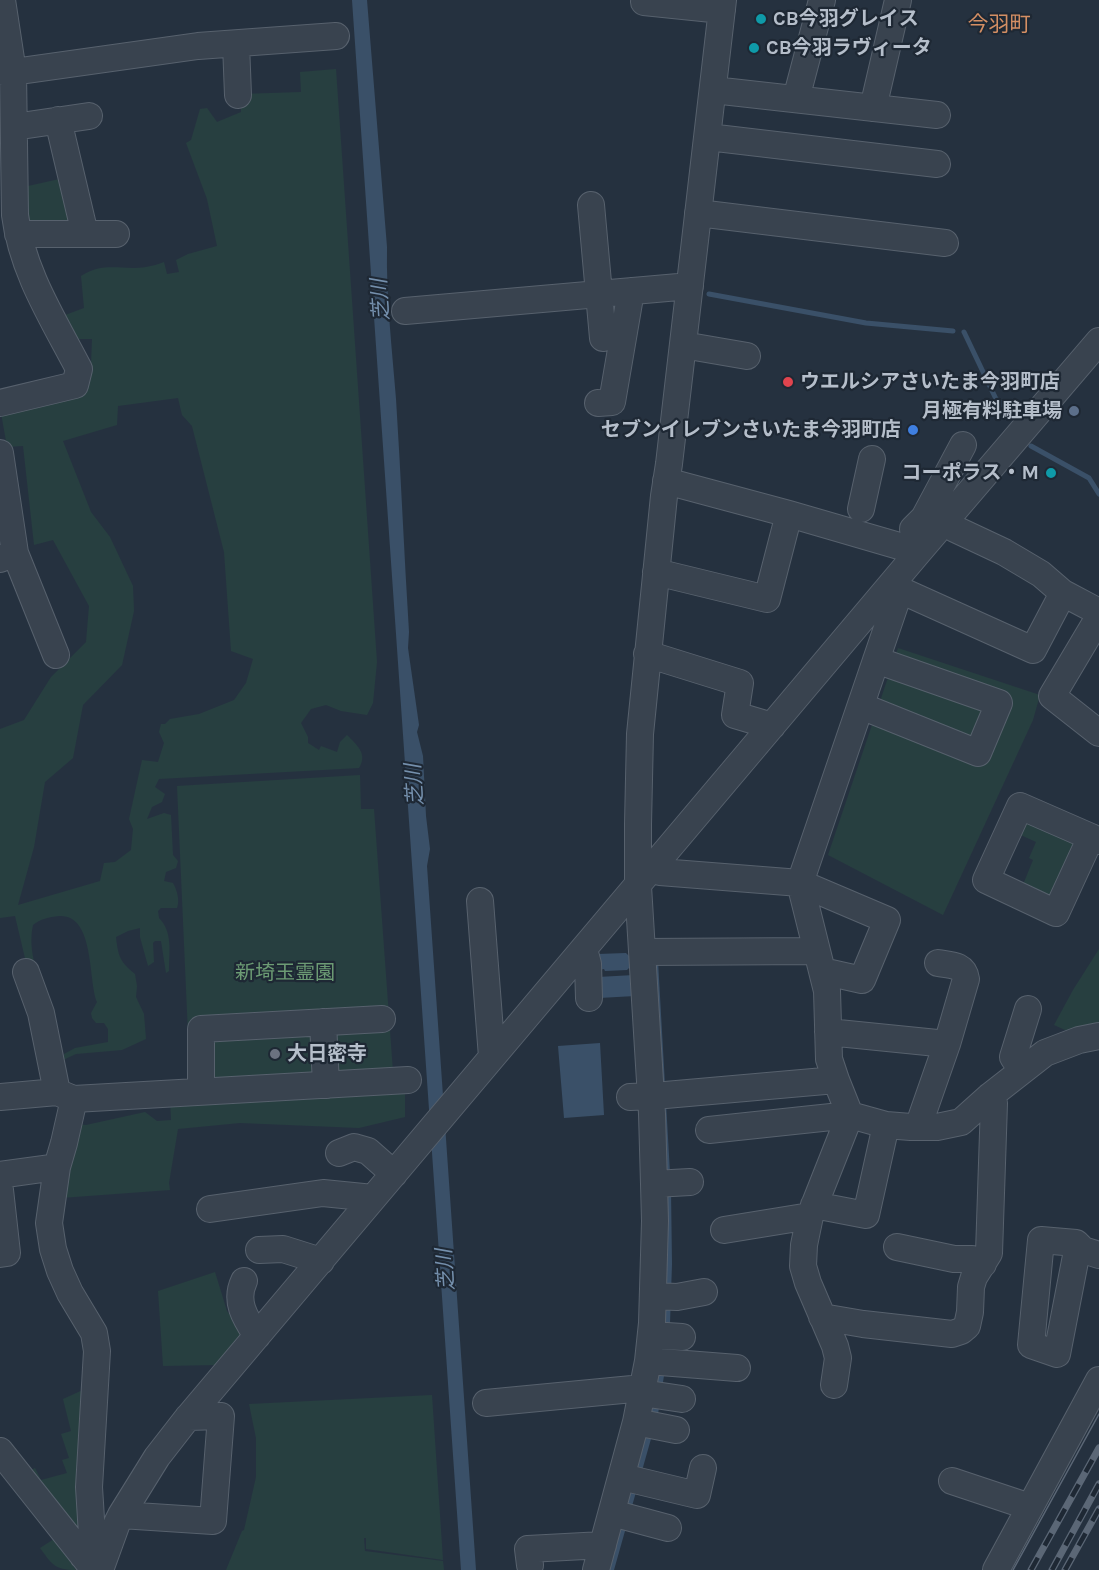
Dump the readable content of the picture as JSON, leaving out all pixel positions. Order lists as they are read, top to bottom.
{
  "districts": ["今羽町"],
  "water": ["芝川"],
  "parks": ["新埼玉霊園"],
  "places": [
    "CB今羽グレイス",
    "CB今羽ラヴィータ",
    "ウエルシアさいたま今羽町店",
    "月極有料駐車場",
    "セブンイレブンさいたま今羽町店",
    "コーポラス・M",
    "大日密寺"
  ]
}
